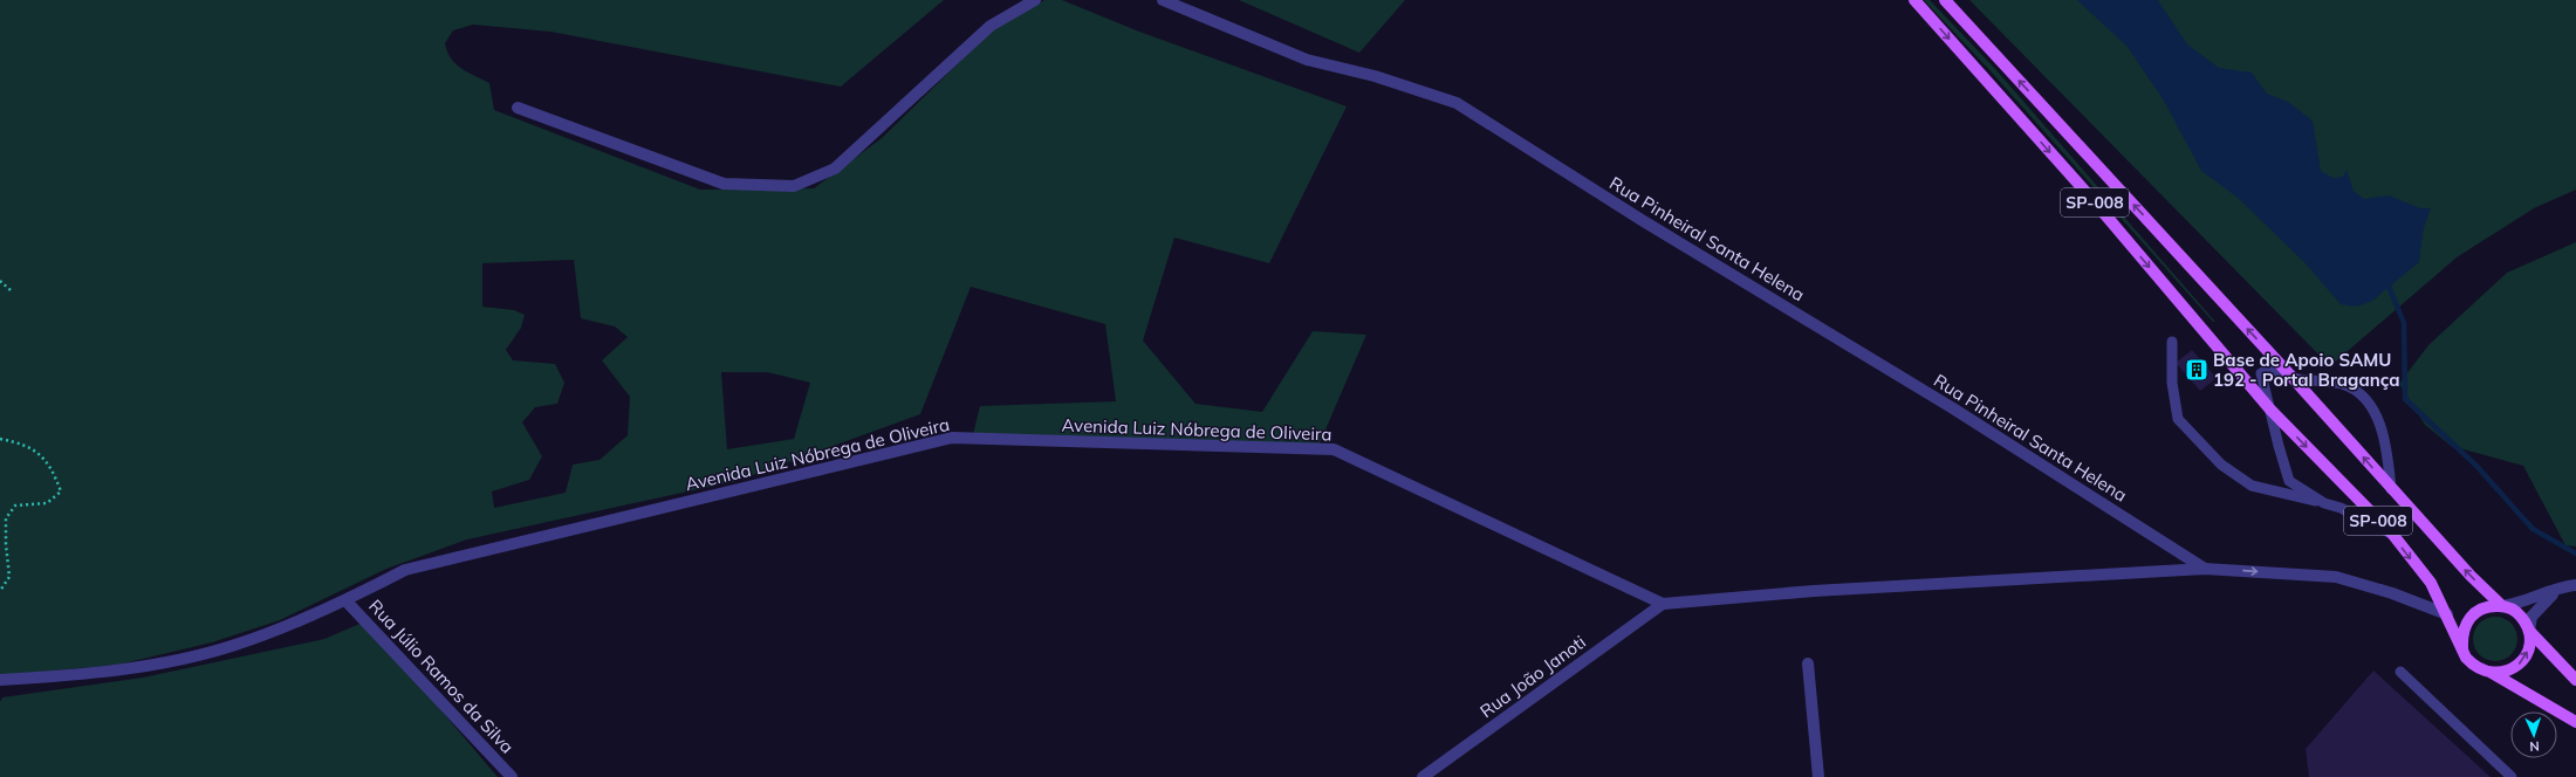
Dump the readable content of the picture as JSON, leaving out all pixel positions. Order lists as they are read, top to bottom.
{
  "streets": {
    "main road": ["SP-008"],
    "street": [
      "Rua Pinheiral Santa Helena",
      "Avenida Luiz Nóbrega de Oliveira",
      "Rua Júlio Ramos da Silva",
      "Rua João Janoti"
    ]
  },
  "crossings": [
    ["Avenida Luiz Nóbrega de Oliveira", "Rua Júlio Ramos da Silva"],
    ["Avenida Luiz Nóbrega de Oliveira", "Rua João Janoti"]
  ],
  "places": {
    "building": ["Base de Apoio SAMU 192 - Portal Bragança"]
  },
  "north": "bottom"
}
